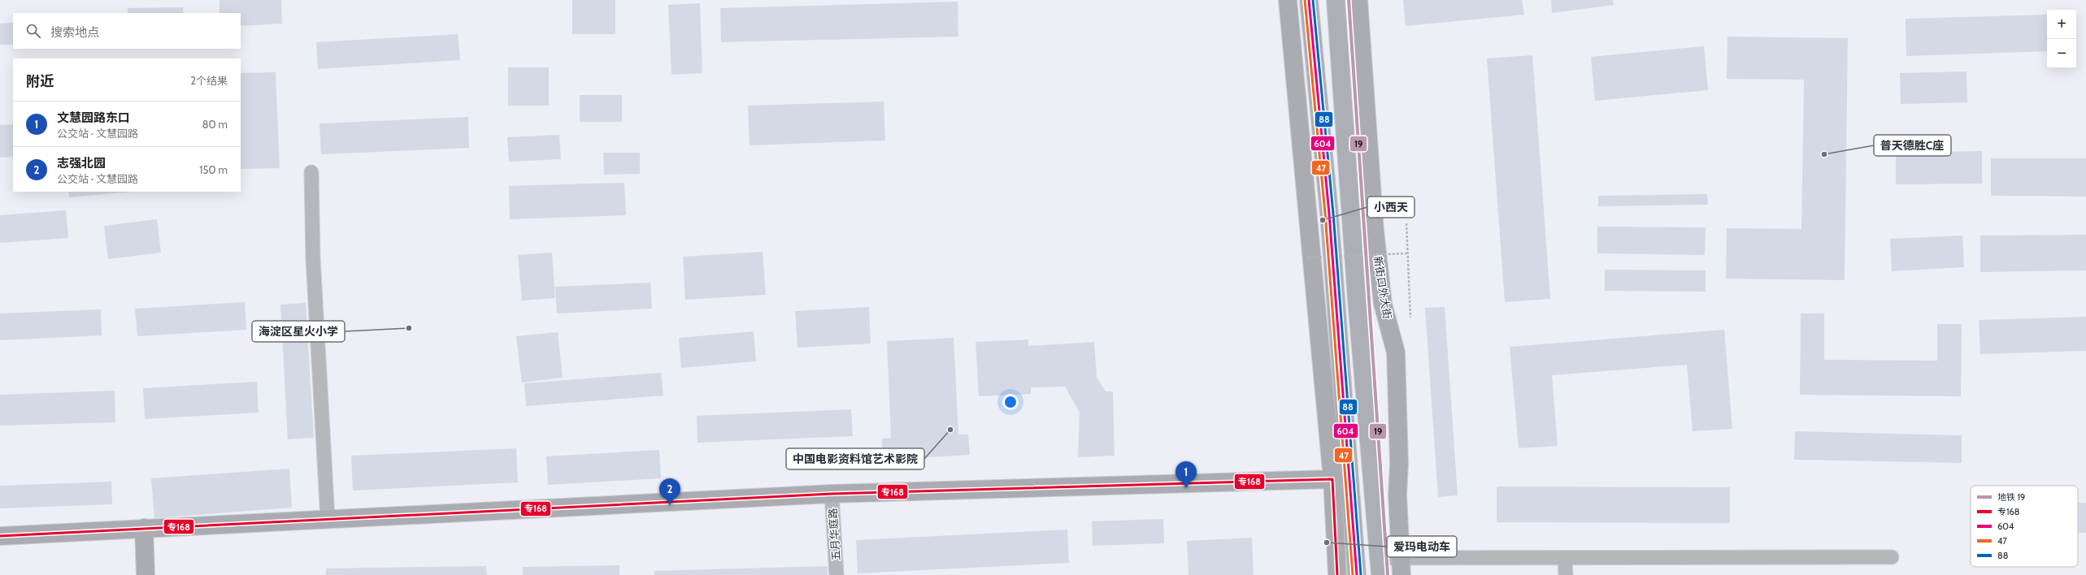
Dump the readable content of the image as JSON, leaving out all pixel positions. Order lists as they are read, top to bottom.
{
  "streets": {
    "street": ["新街口外大街", "五月华庭路"]
  },
  "places": [
    "普天德胜C座",
    "小西天",
    "海淀区星火小学",
    "中国电影资料馆艺术影院",
    "爱玛电动车"
  ],
  "lines": [
    "metro line 19",
    "transit line 604",
    "transit line 47",
    "transit line 88",
    "transit line 专168"
  ],
  "legend": [
    "地铁 19",
    "专168",
    "604",
    "47",
    "88"
  ],
  "page": {
    "map_buttons": ["+", "−"],
    "search": "搜索地点",
    "heading": ["附近", "2个结果"],
    "list": [
      {
        "mark": "1",
        "name": "文慧园路东口",
        "note": "公交站 · 文慧园路",
        "value": "80 m"
      },
      {
        "mark": "2",
        "name": "志强北园",
        "note": "公交站 · 文慧园路",
        "value": "150 m"
      }
    ],
    "pins": ["1", "2"]
  }
}
